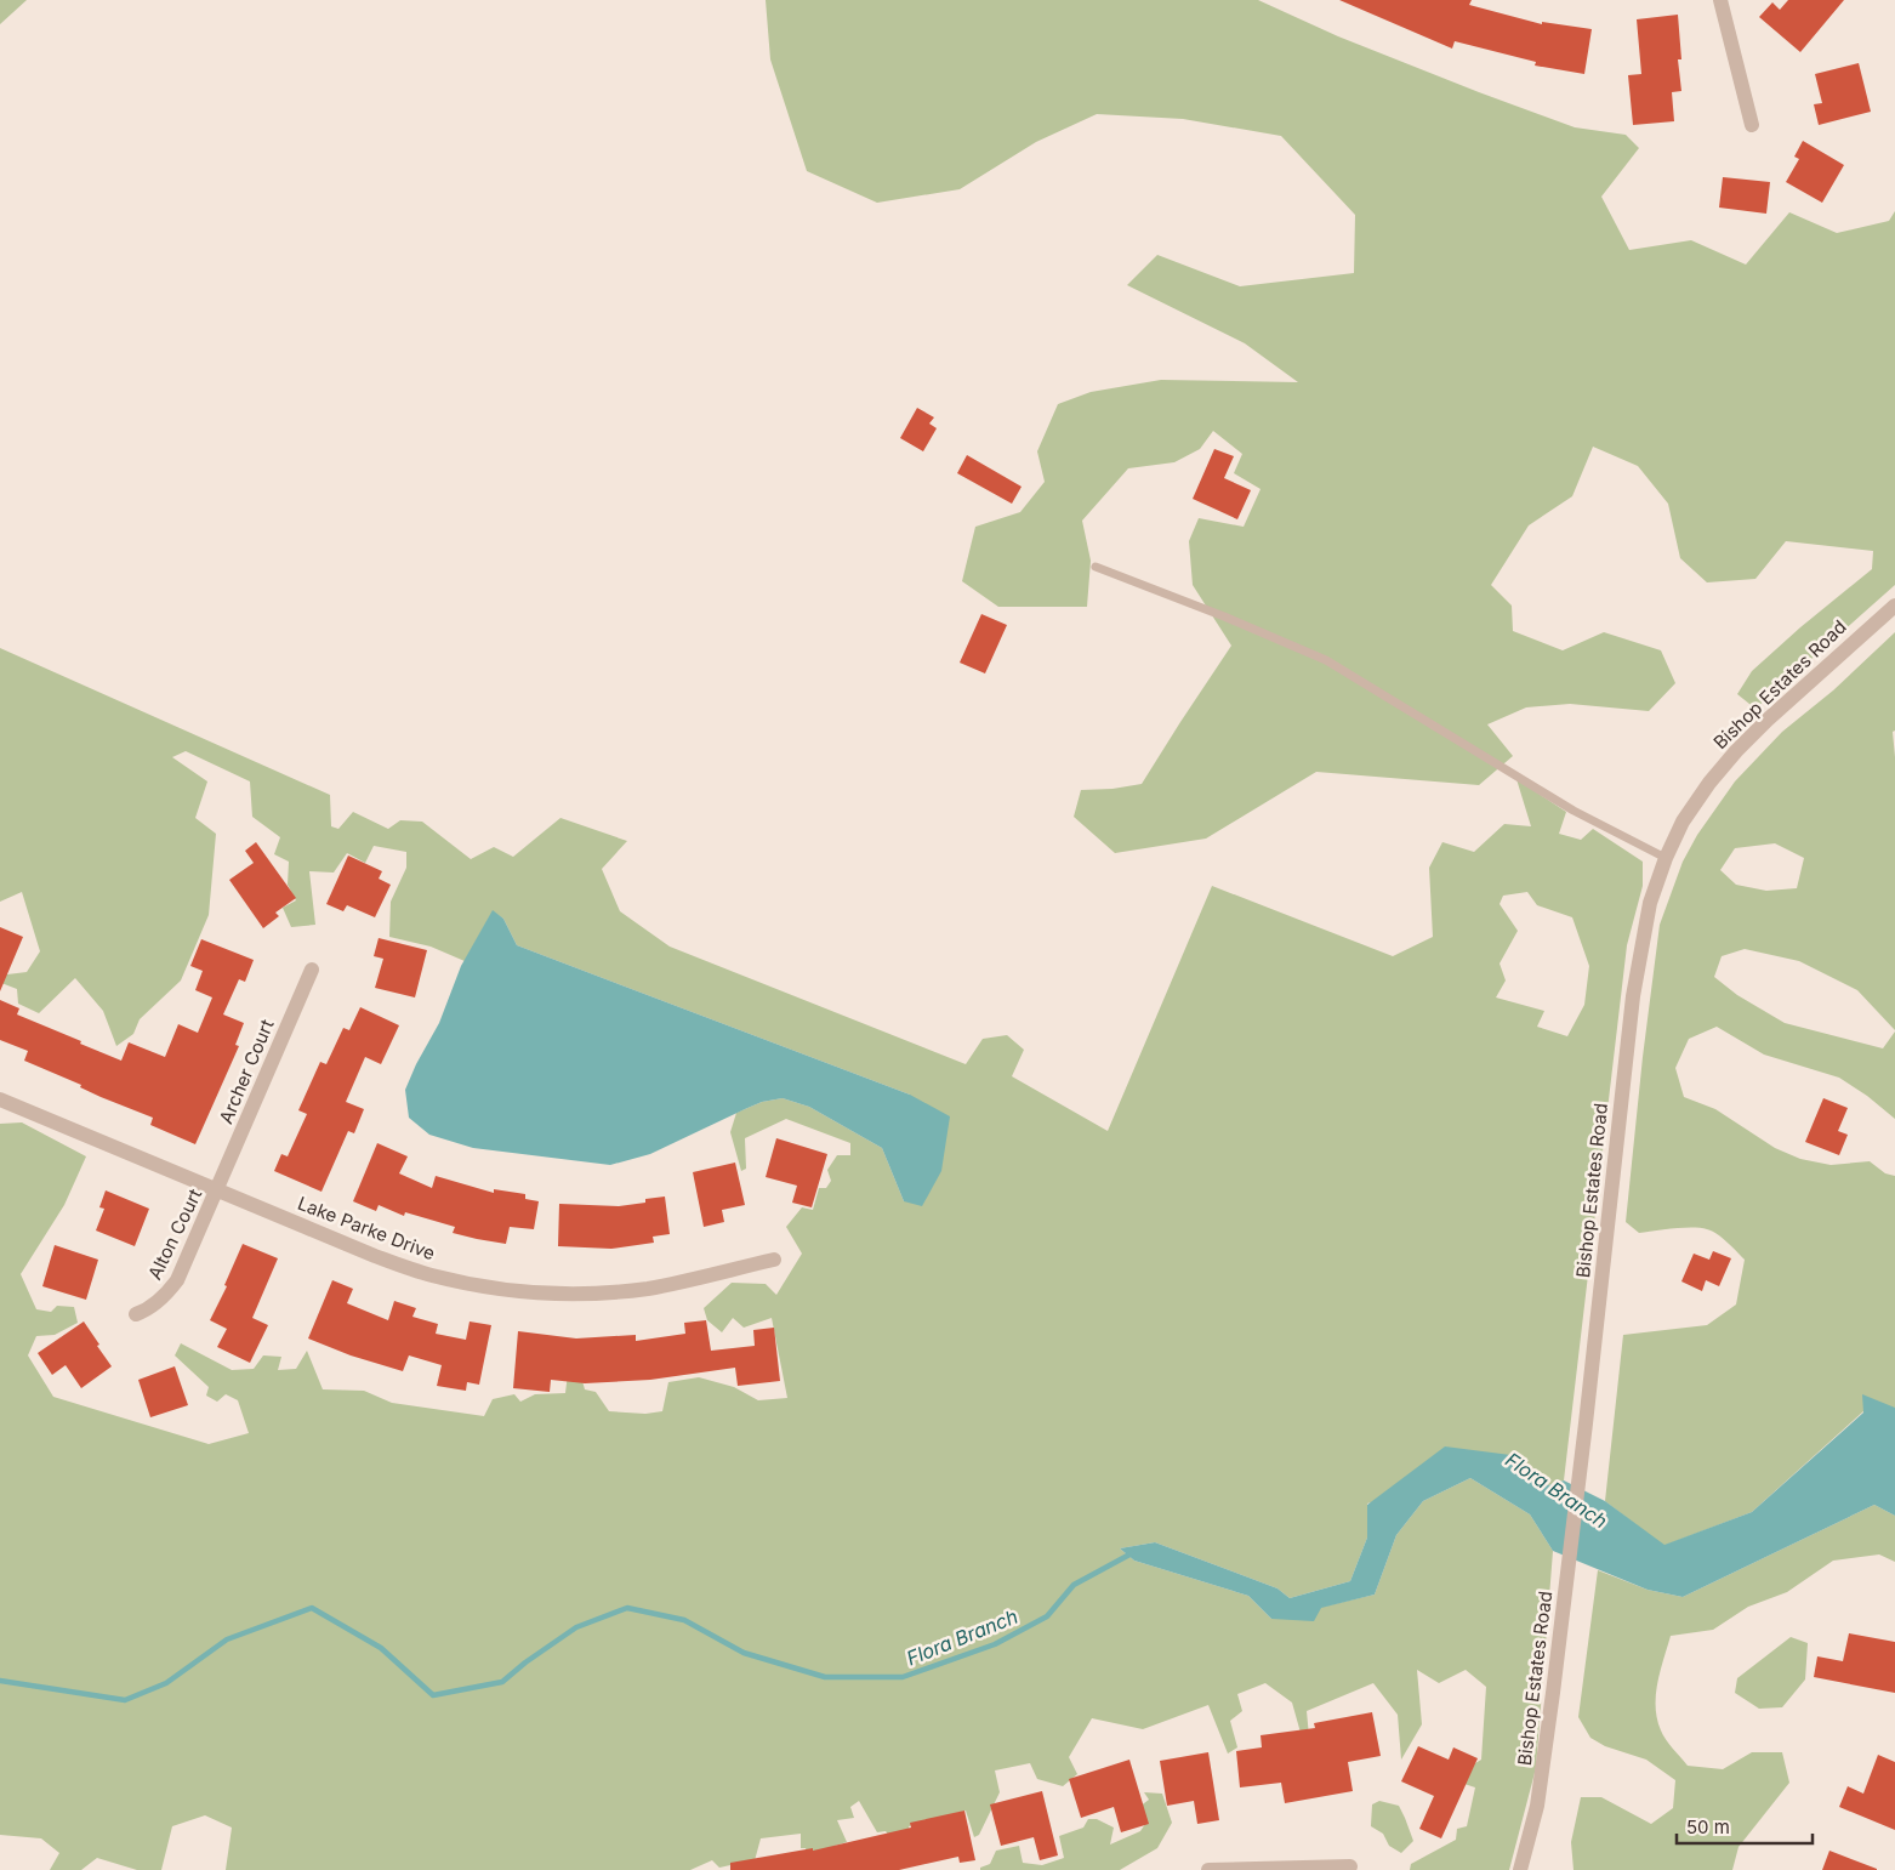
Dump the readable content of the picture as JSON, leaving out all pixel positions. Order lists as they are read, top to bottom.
{
  "streets": {
    "street": [
      "Bishop Estates Road",
      "Archer Court",
      "Lake Parke Drive",
      "Alton Court"
    ]
  },
  "crossings": [
    ["Archer Court", "Lake Parke Drive"],
    ["Archer Court", "Alton Court"],
    ["Lake Parke Drive", "Alton Court"]
  ],
  "water": ["Flora Branch"],
  "scale_bar": "50 m"
}
